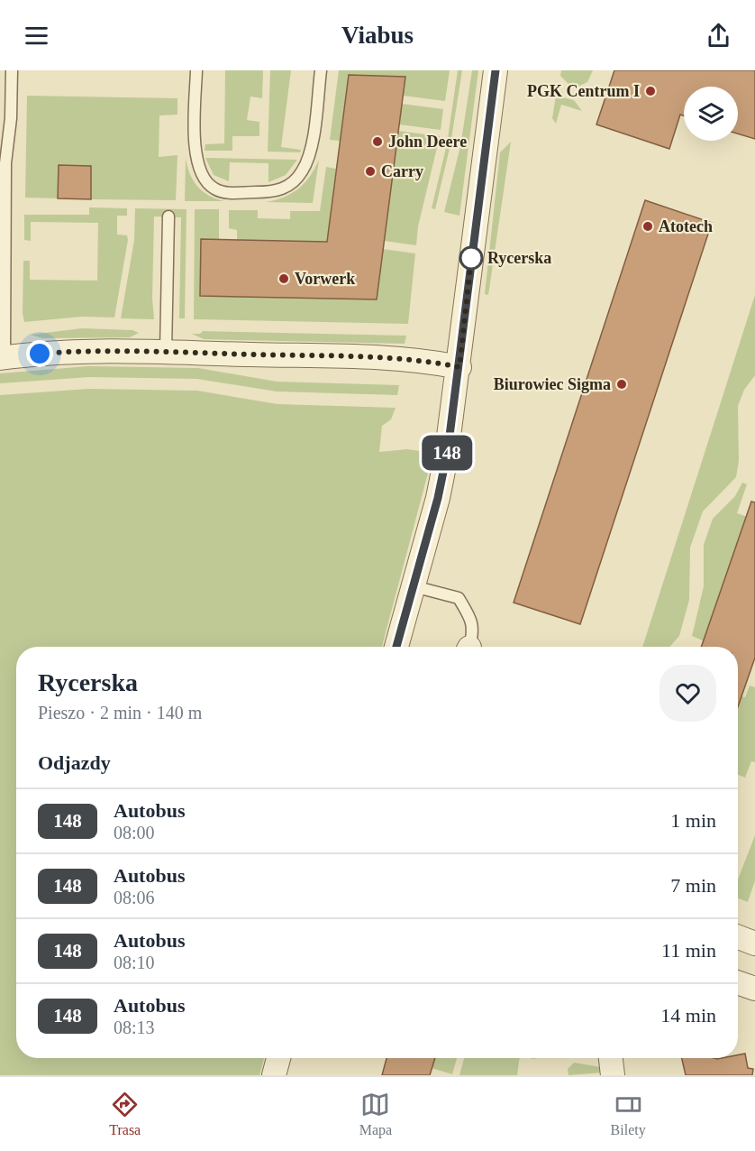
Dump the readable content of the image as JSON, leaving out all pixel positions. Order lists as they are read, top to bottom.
{
  "places": [
    "PGK Centrum I",
    "John Deere",
    "Carry",
    "Atotech",
    "Rycerska",
    "Vorwerk",
    "Biurowiec Sigma"
  ],
  "lines": ["bus line 148"],
  "page": {
    "header": "Viabus",
    "on_map": "148",
    "heading": [
      ["Rycerska", "Pieszo · 2 min · 140 m"],
      "Odjazdy"
    ],
    "list": [
      {
        "mark": "148",
        "name": "Autobus",
        "note": "08:00",
        "value": "1 min"
      },
      {
        "mark": "148",
        "name": "Autobus",
        "note": "08:06",
        "value": "7 min"
      },
      {
        "mark": "148",
        "name": "Autobus",
        "note": "08:10",
        "value": "11 min"
      },
      {
        "mark": "148",
        "name": "Autobus",
        "note": "08:13",
        "value": "14 min"
      }
    ],
    "tabs": ["Trasa", "Mapa", "Bilety"]
  }
}
